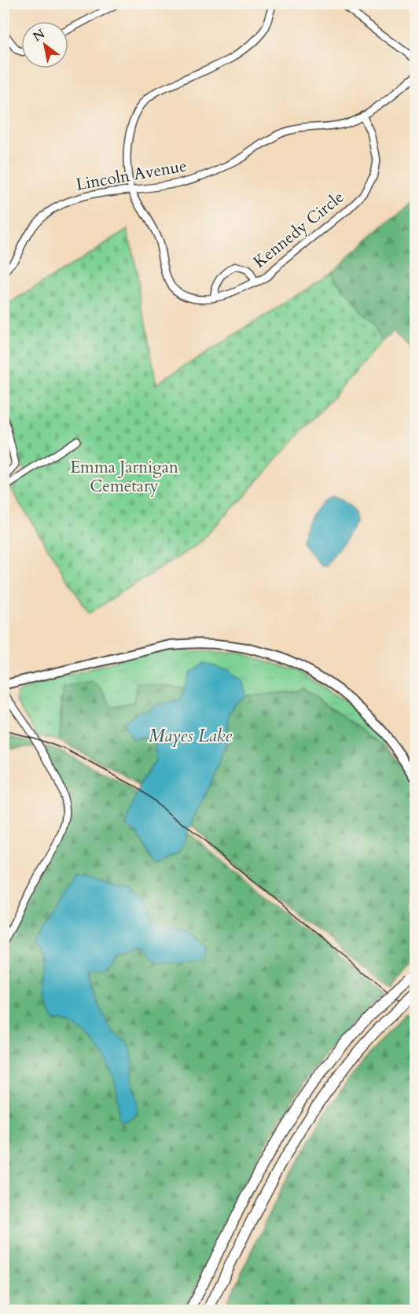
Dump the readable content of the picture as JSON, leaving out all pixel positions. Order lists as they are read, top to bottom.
{
  "streets": {
    "street": ["Lincoln Avenue", "Kennedy Circle"]
  },
  "crossings": [
    ["Lincoln Avenue", "Kennedy Circle"]
  ],
  "water": ["Mayes Lake"],
  "parks": ["Emma Jarnigan Cemetary"],
  "north": "top left"
}
